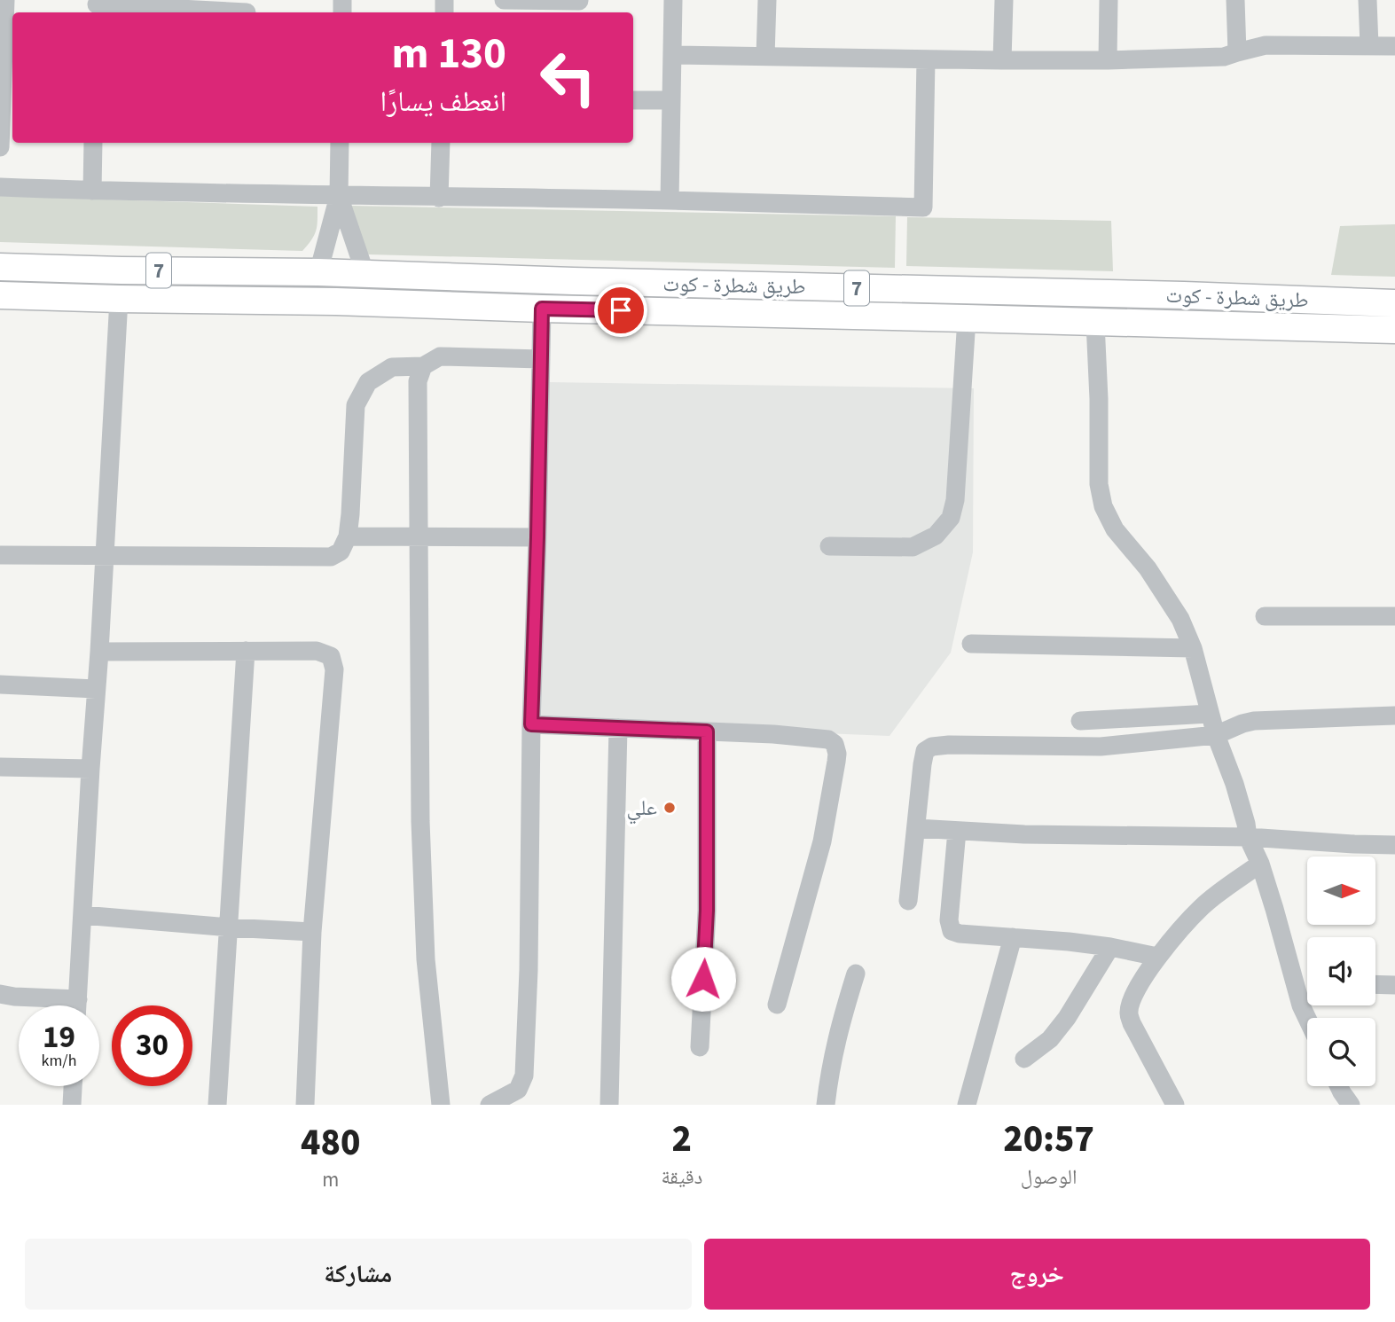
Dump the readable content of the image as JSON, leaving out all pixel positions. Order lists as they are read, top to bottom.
{
  "streets": {
    "highway": ["7", "طريق شطرة - كوت"]
  },
  "places": ["علي"],
  "north": "right",
  "page": {
    "turn": ["130 m", "انعطف يسارًا"],
    "speed": "19 km/h",
    "limit": "30",
    "eta": [
      "20:57",
      "الوصول",
      "2",
      "دقيقة",
      "480",
      "m"
    ],
    "buttons": ["خروج", "مشاركة"]
  }
}
